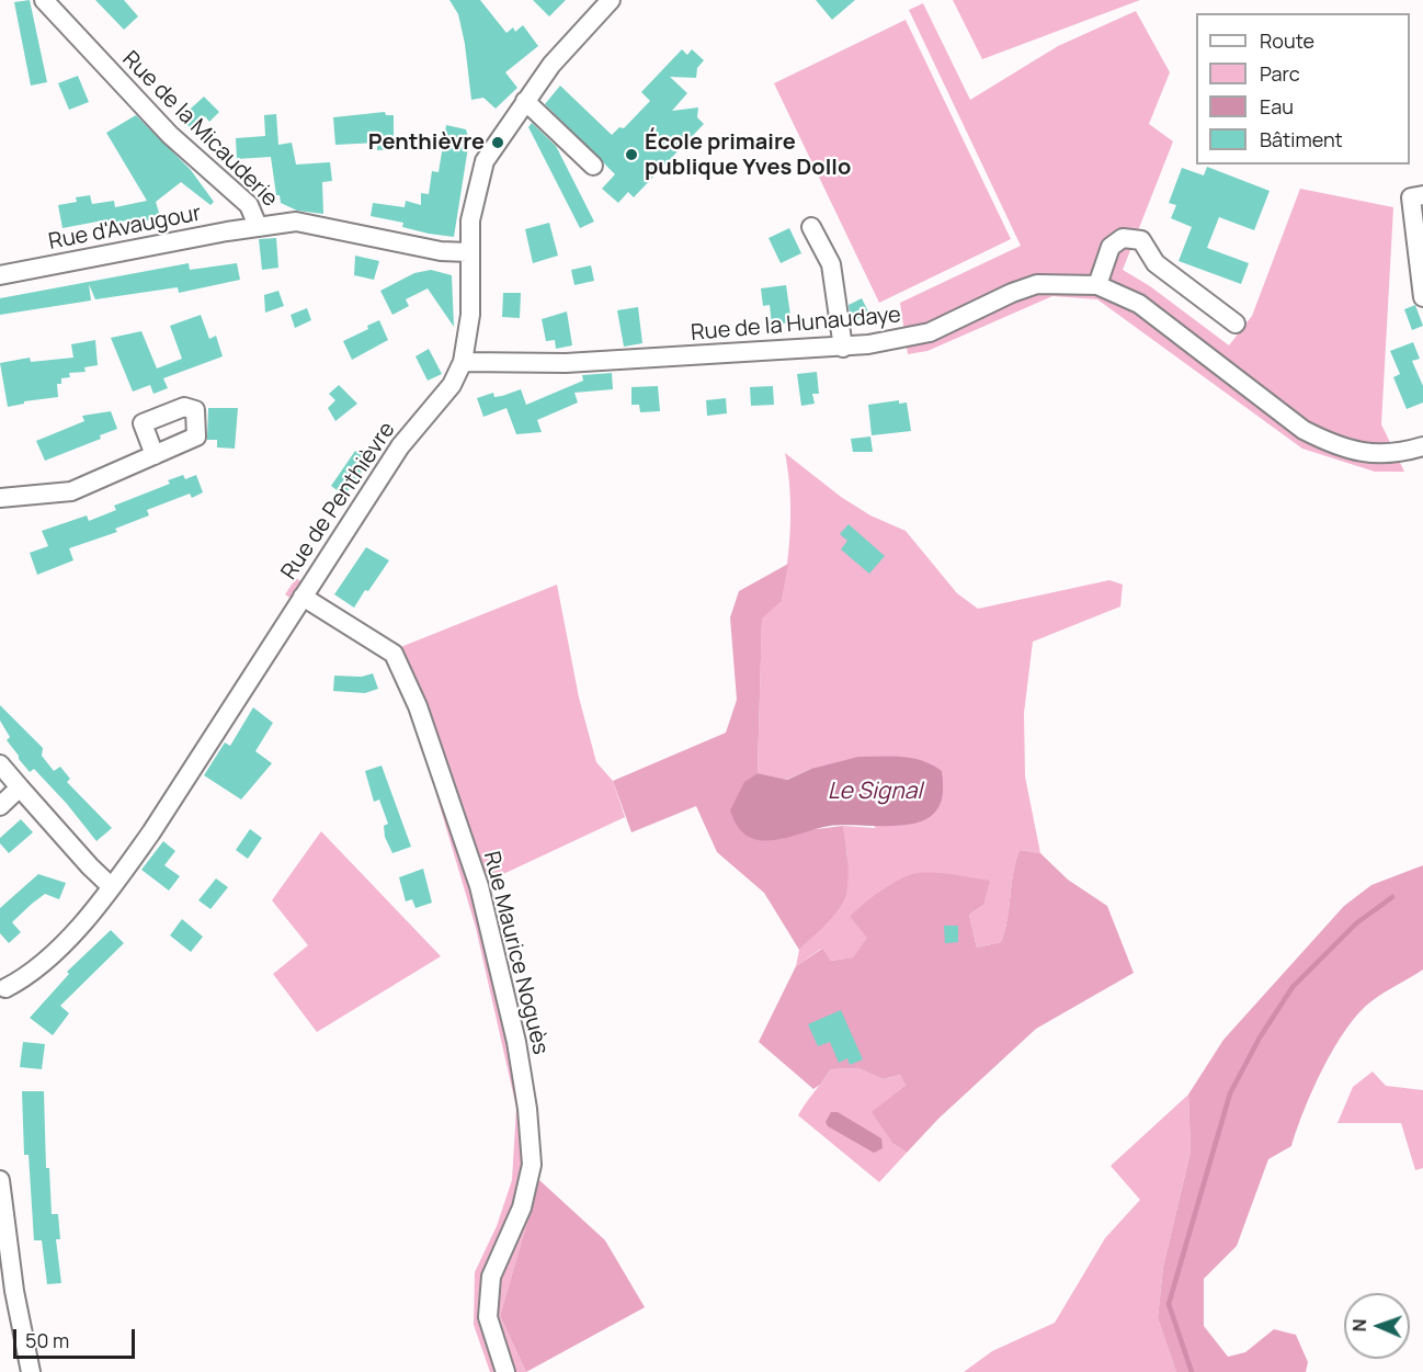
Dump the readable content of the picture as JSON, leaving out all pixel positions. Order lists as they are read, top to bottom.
{
  "streets": {
    "street": [
      "Rue de la Micauderie",
      "Rue d'Avaugour",
      "Rue de la Hunaudaye",
      "Rue de Penthièvre",
      "Rue Maurice Noguès"
    ]
  },
  "crossings": [
    ["Rue de la Micauderie", "Rue d'Avaugour"],
    ["Rue de la Micauderie", "Rue de Penthièvre"],
    ["Rue de la Hunaudaye", "Rue de Penthièvre"],
    ["Rue de Penthièvre", "Rue Maurice Noguès"]
  ],
  "water": ["Le Signal"],
  "places": ["Penthièvre", "École primaire publique Yves Dollo"],
  "legend": [
    "Route",
    "Parc",
    "Eau",
    "Bâtiment"
  ],
  "scale_bar": "50 m",
  "north": "left"
}
